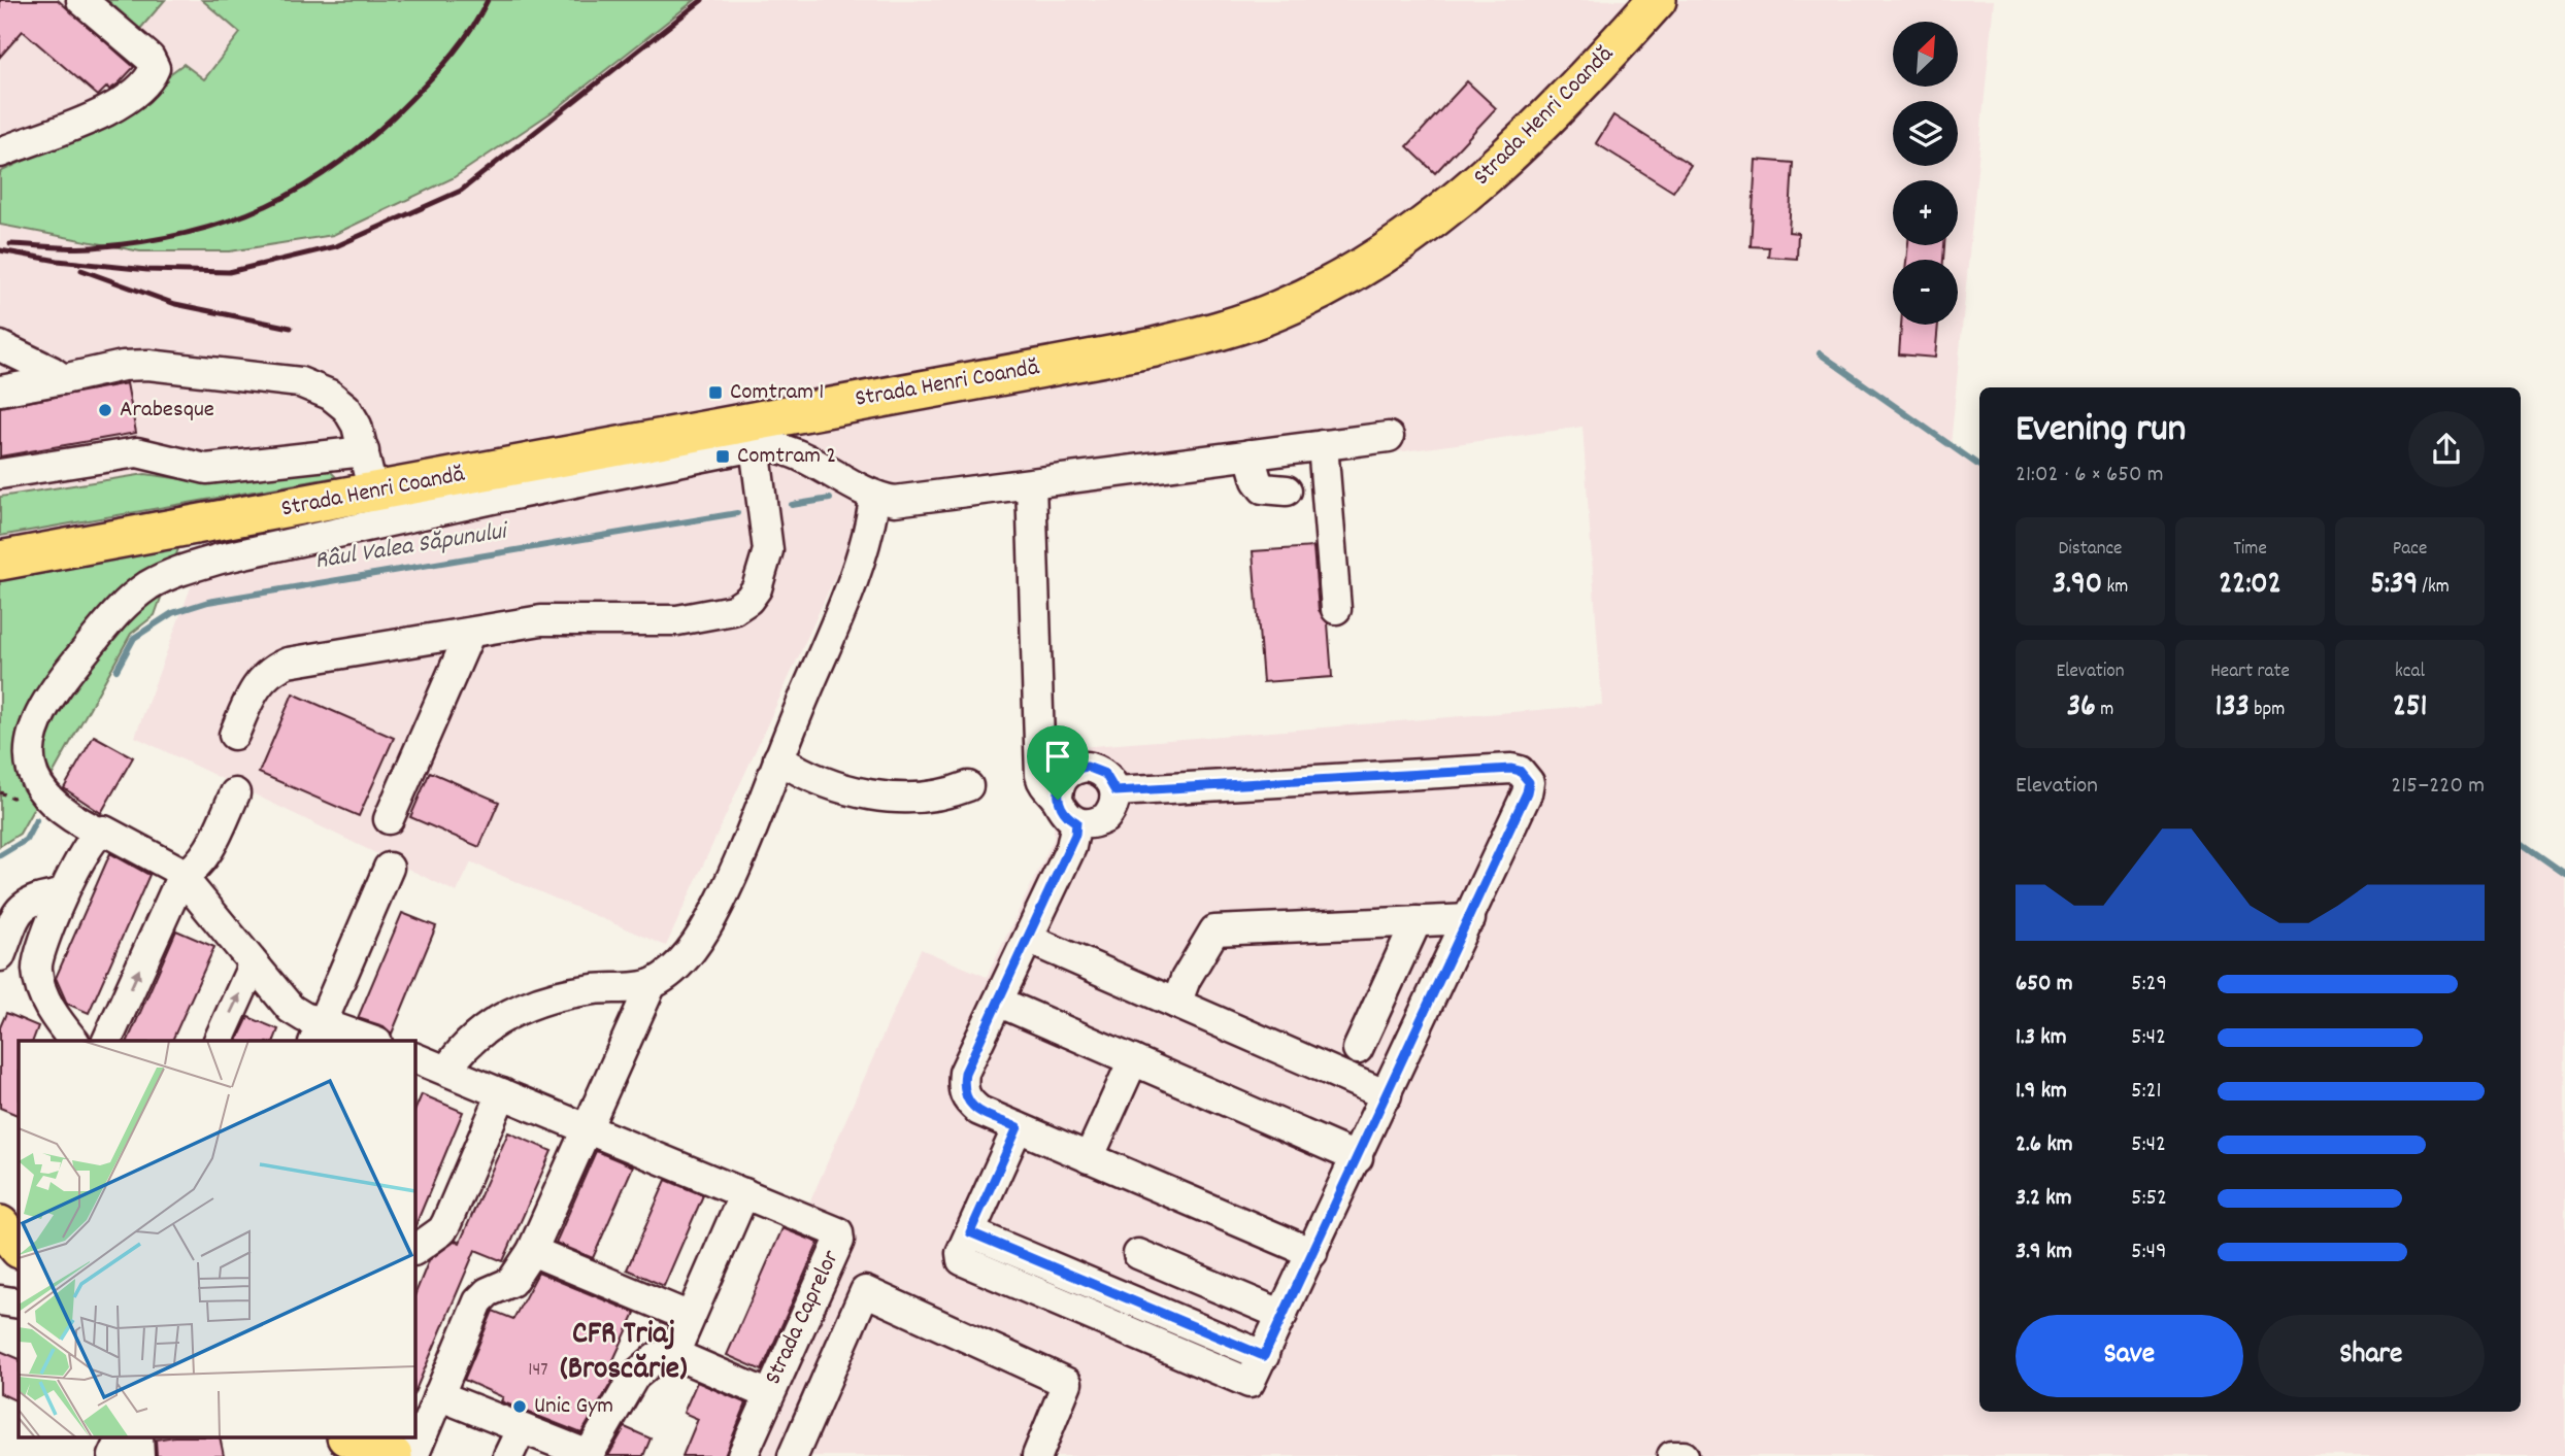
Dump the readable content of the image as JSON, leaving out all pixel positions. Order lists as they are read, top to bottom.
{
  "streets": {
    "main road": ["Strada Henri Coandă"],
    "street": ["Strada Caprelor"]
  },
  "districts": ["CFR Triaj (Broscărie)"],
  "water": ["Râul Valea Săpunului"],
  "places": {
    "transit": ["Comtram 1", "Comtram 2"],
    "other": ["Arabesque", "Unic Gym"]
  },
  "house_numbers": ["147"],
  "north": "top right",
  "page": {
    "map_buttons": ["+", "−"],
    "heading": ["Evening run", "21:02 · 6 × 650 m"],
    "stats": [
      ["Distance", "3.90 km"],
      ["Time", "22:02"],
      ["Pace", "5:39 /km"],
      ["Elevation", "36 m"],
      ["Heart rate", "133 bpm"],
      ["kcal", "251"]
    ],
    "chart": ["Elevation", "215–220 m"],
    "list": [
      {
        "name": "650 m",
        "note": "5:29"
      },
      {
        "name": "1.3 km",
        "note": "5:42"
      },
      {
        "name": "1.9 km",
        "note": "5:21"
      },
      {
        "name": "2.6 km",
        "note": "5:42"
      },
      {
        "name": "3.2 km",
        "note": "5:52"
      },
      {
        "name": "3.9 km",
        "note": "5:49"
      }
    ],
    "buttons": ["Save", "Share"]
  }
}
